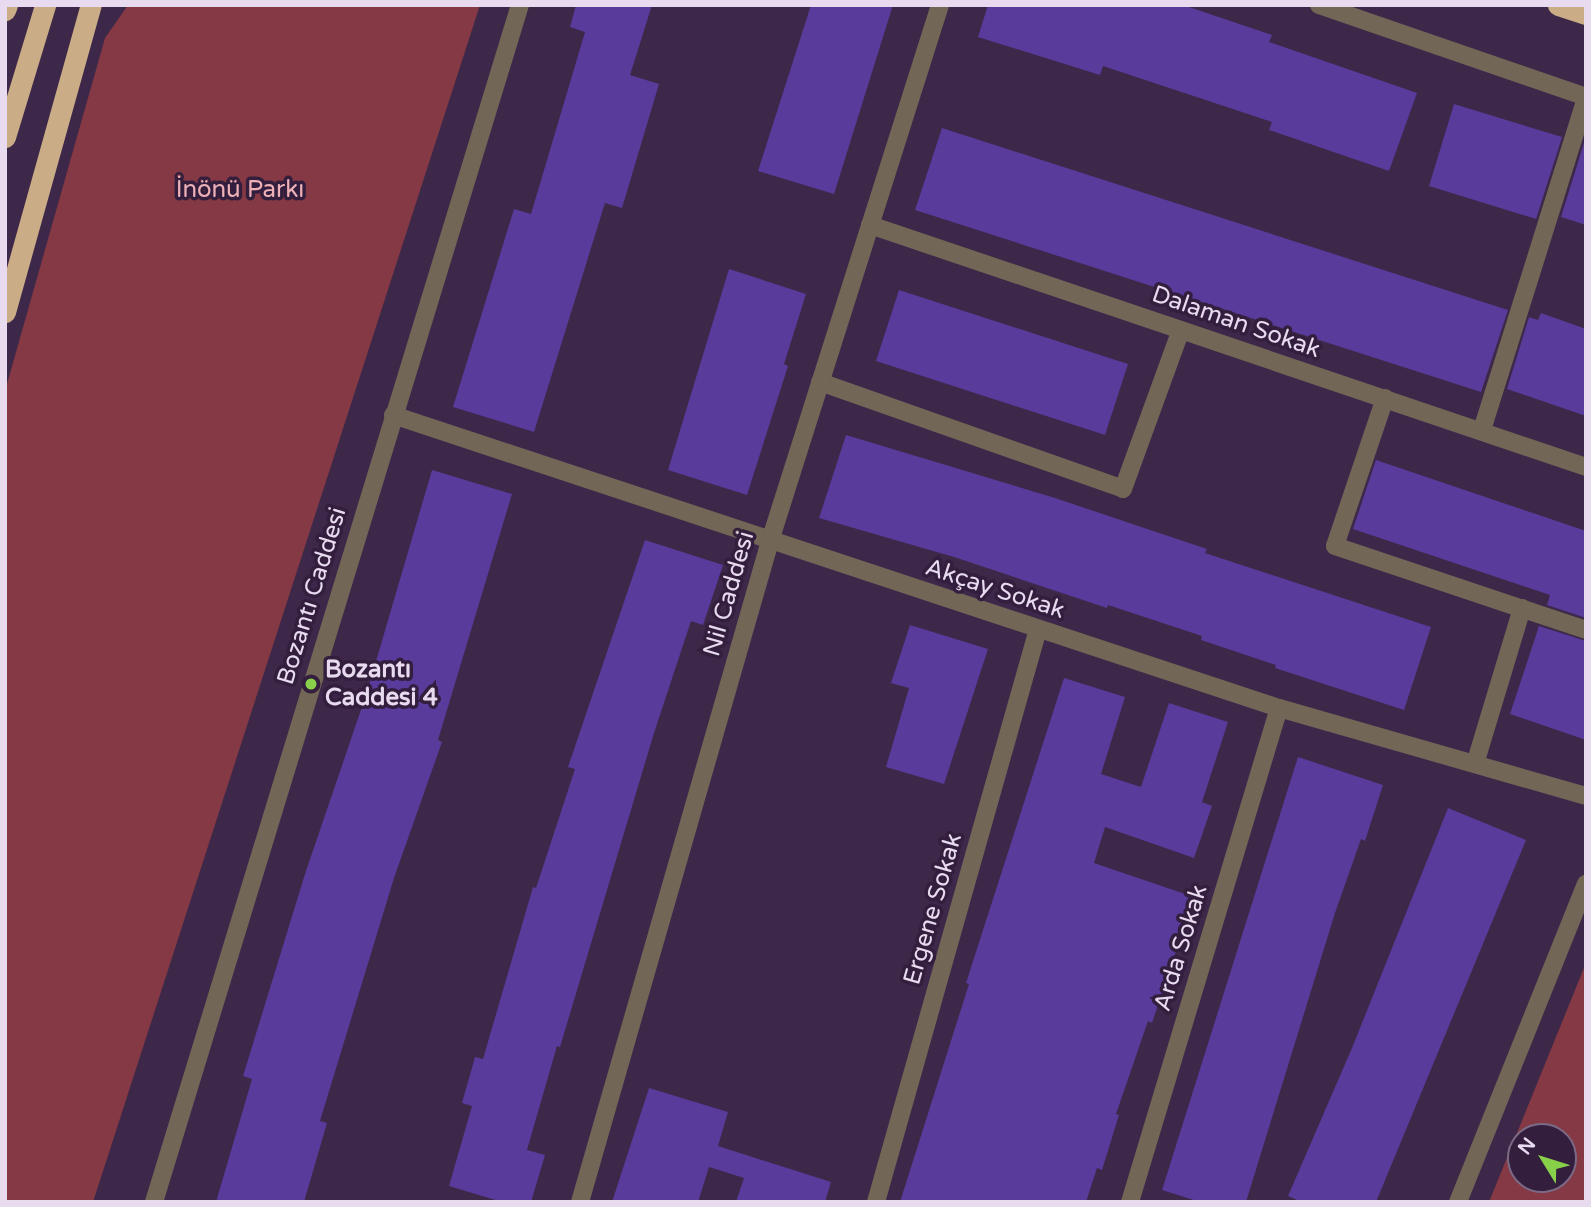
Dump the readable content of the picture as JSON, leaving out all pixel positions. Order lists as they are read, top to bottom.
{
  "streets": {
    "street": [
      "Dalaman Sokak",
      "Akçay Sokak",
      "Nil Caddesi",
      "Bozantı Caddesi",
      "Ergene Sokak",
      "Arda Sokak"
    ]
  },
  "crossings": [
    ["Dalaman Sokak", "Nil Caddesi"],
    ["Akçay Sokak", "Nil Caddesi"],
    ["Akçay Sokak", "Bozantı Caddesi"],
    ["Akçay Sokak", "Ergene Sokak"],
    ["Akçay Sokak", "Arda Sokak"]
  ],
  "parks": ["İnönü Parkı"],
  "places": ["Bozantı Caddesi 4"],
  "north": "top left"
}
